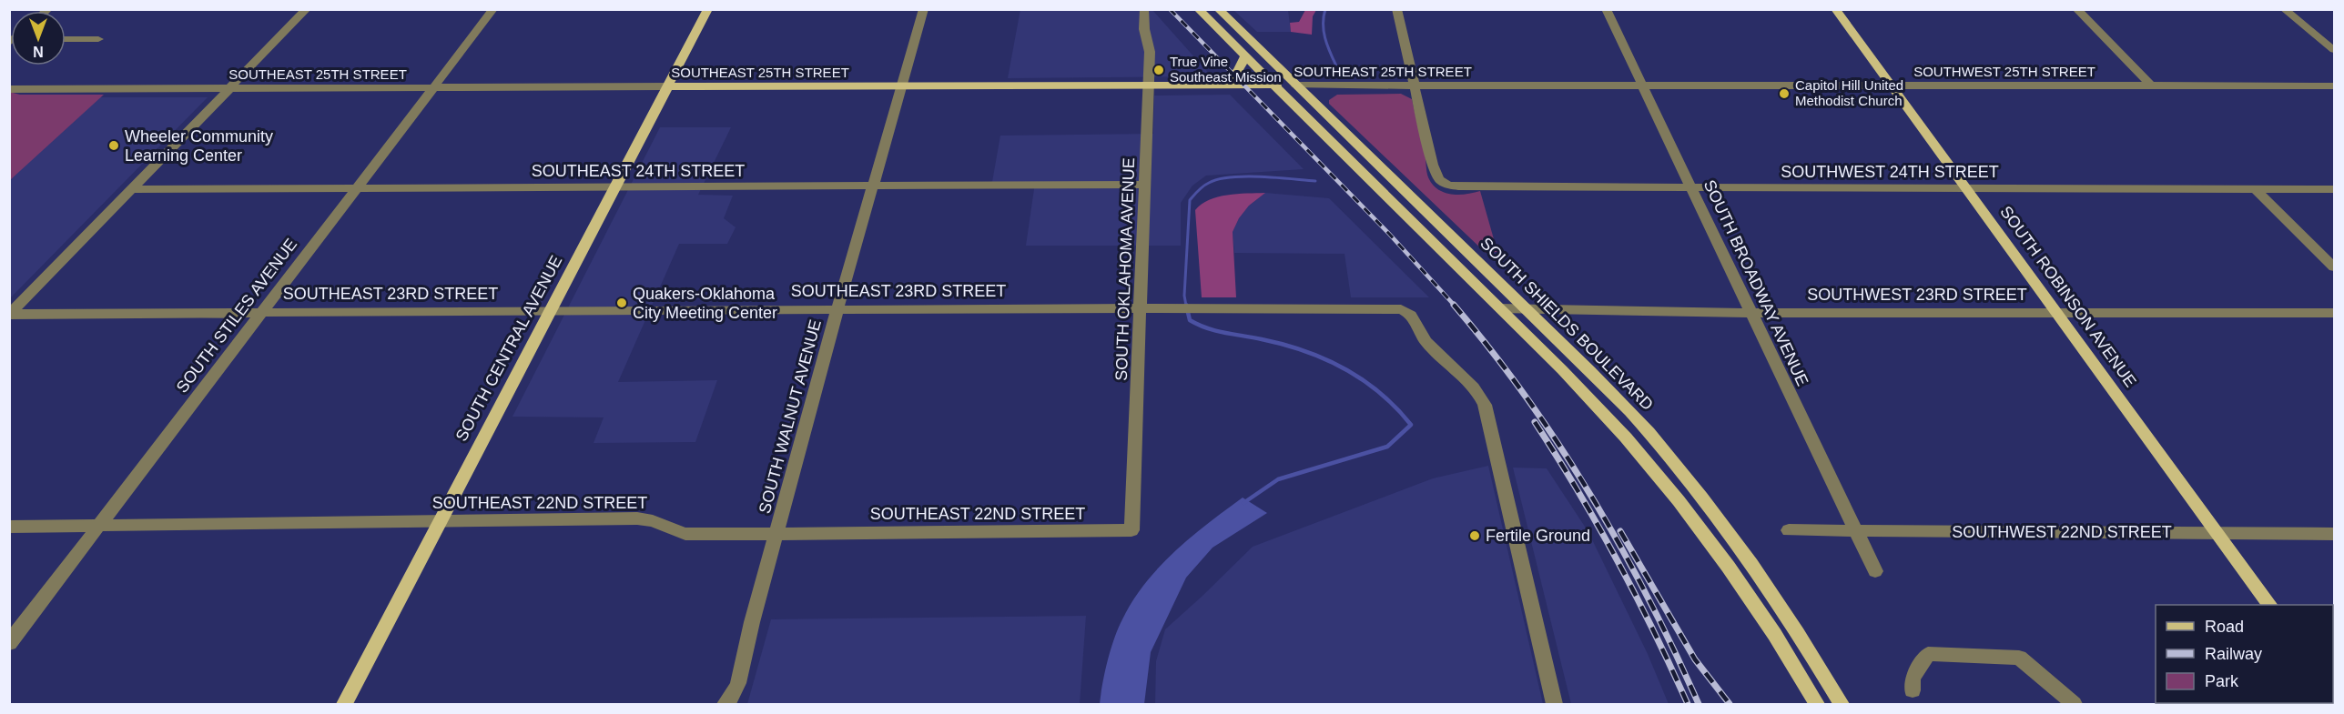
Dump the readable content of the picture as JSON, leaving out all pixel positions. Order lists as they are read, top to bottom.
{
  "streets": {
    "main road": [
      "SOUTHEAST 25TH STREET",
      "SOUTH ROBINSON AVENUE",
      "SOUTH SHIELDS BOULEVARD",
      "SOUTH CENTRAL AVENUE"
    ],
    "street": [
      "SOUTHWEST 25TH STREET",
      "SOUTHEAST 24TH STREET",
      "SOUTHWEST 24TH STREET",
      "SOUTH OKLAHOMA AVENUE",
      "SOUTH BROADWAY AVENUE",
      "SOUTHEAST 23RD STREET",
      "SOUTHWEST 23RD STREET",
      "SOUTH STILES AVENUE",
      "SOUTH WALNUT AVENUE",
      "SOUTHEAST 22ND STREET",
      "SOUTHWEST 22ND STREET"
    ]
  },
  "crossings": [
    ["SOUTHEAST 25TH STREET", "SOUTHWEST 25TH STREET"],
    ["SOUTHEAST 25TH STREET", "SOUTHWEST 24TH STREET"],
    ["SOUTHEAST 25TH STREET", "SOUTH OKLAHOMA AVENUE"],
    ["SOUTHEAST 25TH STREET", "SOUTH STILES AVENUE"],
    ["SOUTHEAST 25TH STREET", "SOUTH SHIELDS BOULEVARD"],
    ["SOUTHEAST 25TH STREET", "SOUTH CENTRAL AVENUE"],
    ["SOUTHEAST 25TH STREET", "SOUTH WALNUT AVENUE"],
    ["SOUTHWEST 25TH STREET", "SOUTH BROADWAY AVENUE"],
    ["SOUTHWEST 25TH STREET", "SOUTH ROBINSON AVENUE"],
    ["SOUTHEAST 24TH STREET", "SOUTH OKLAHOMA AVENUE"],
    ["SOUTHEAST 24TH STREET", "SOUTH STILES AVENUE"],
    ["SOUTHEAST 24TH STREET", "SOUTH CENTRAL AVENUE"],
    ["SOUTHEAST 24TH STREET", "SOUTH WALNUT AVENUE"],
    ["SOUTHWEST 24TH STREET", "SOUTH BROADWAY AVENUE"],
    ["SOUTHWEST 24TH STREET", "SOUTH ROBINSON AVENUE"],
    ["SOUTH OKLAHOMA AVENUE", "SOUTHEAST 23RD STREET"],
    ["SOUTH OKLAHOMA AVENUE", "SOUTHEAST 22ND STREET"],
    ["SOUTH BROADWAY AVENUE", "SOUTHWEST 23RD STREET"],
    ["SOUTH BROADWAY AVENUE", "SOUTHWEST 22ND STREET"],
    ["SOUTHEAST 23RD STREET", "SOUTH STILES AVENUE"],
    ["SOUTHEAST 23RD STREET", "SOUTH CENTRAL AVENUE"],
    ["SOUTHEAST 23RD STREET", "SOUTH WALNUT AVENUE"],
    ["SOUTHWEST 23RD STREET", "SOUTH ROBINSON AVENUE"],
    ["SOUTHWEST 23RD STREET", "SOUTH SHIELDS BOULEVARD"],
    ["SOUTH ROBINSON AVENUE", "SOUTHWEST 22ND STREET"],
    ["SOUTH STILES AVENUE", "SOUTHEAST 22ND STREET"],
    ["SOUTH CENTRAL AVENUE", "SOUTHEAST 22ND STREET"],
    ["SOUTH WALNUT AVENUE", "SOUTHEAST 22ND STREET"]
  ],
  "places": [
    "True Vine Southeast Mission",
    "Capitol Hill United Methodist Church",
    "Wheeler Community Learning Center",
    "Quakers-Oklahoma City Meeting Center",
    "Fertile Ground"
  ],
  "legend": ["Road", "Railway", "Park"],
  "north": "bottom"
}
